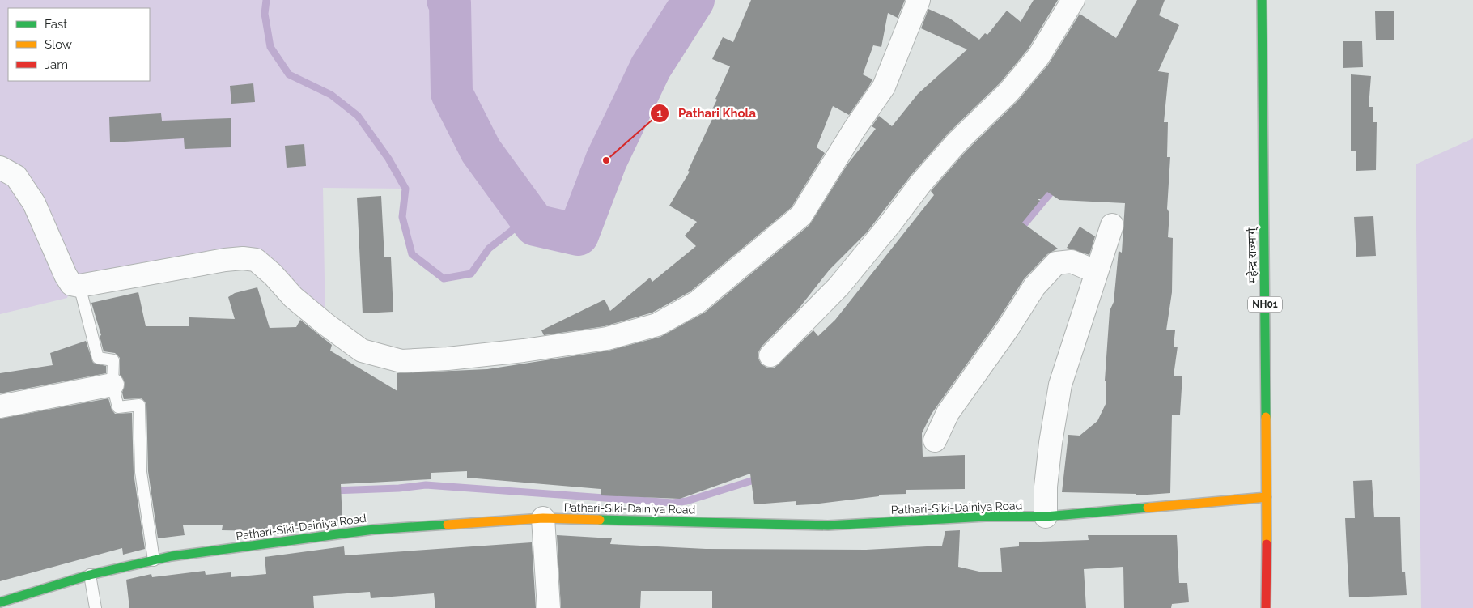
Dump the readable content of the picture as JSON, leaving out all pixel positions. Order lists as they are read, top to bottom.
{
  "streets": {
    "main road": ["महेन्द्र राज्मार्ग्", "NH01", "Pathari-Siki-Dainiya Road"]
  },
  "crossings": [
    ["महेन्द्र राज्मार्ग्", "Pathari-Siki-Dainiya Road"]
  ],
  "places": ["Pathari Khola"],
  "legend": ["Fast", "Slow", "Jam"]
}
